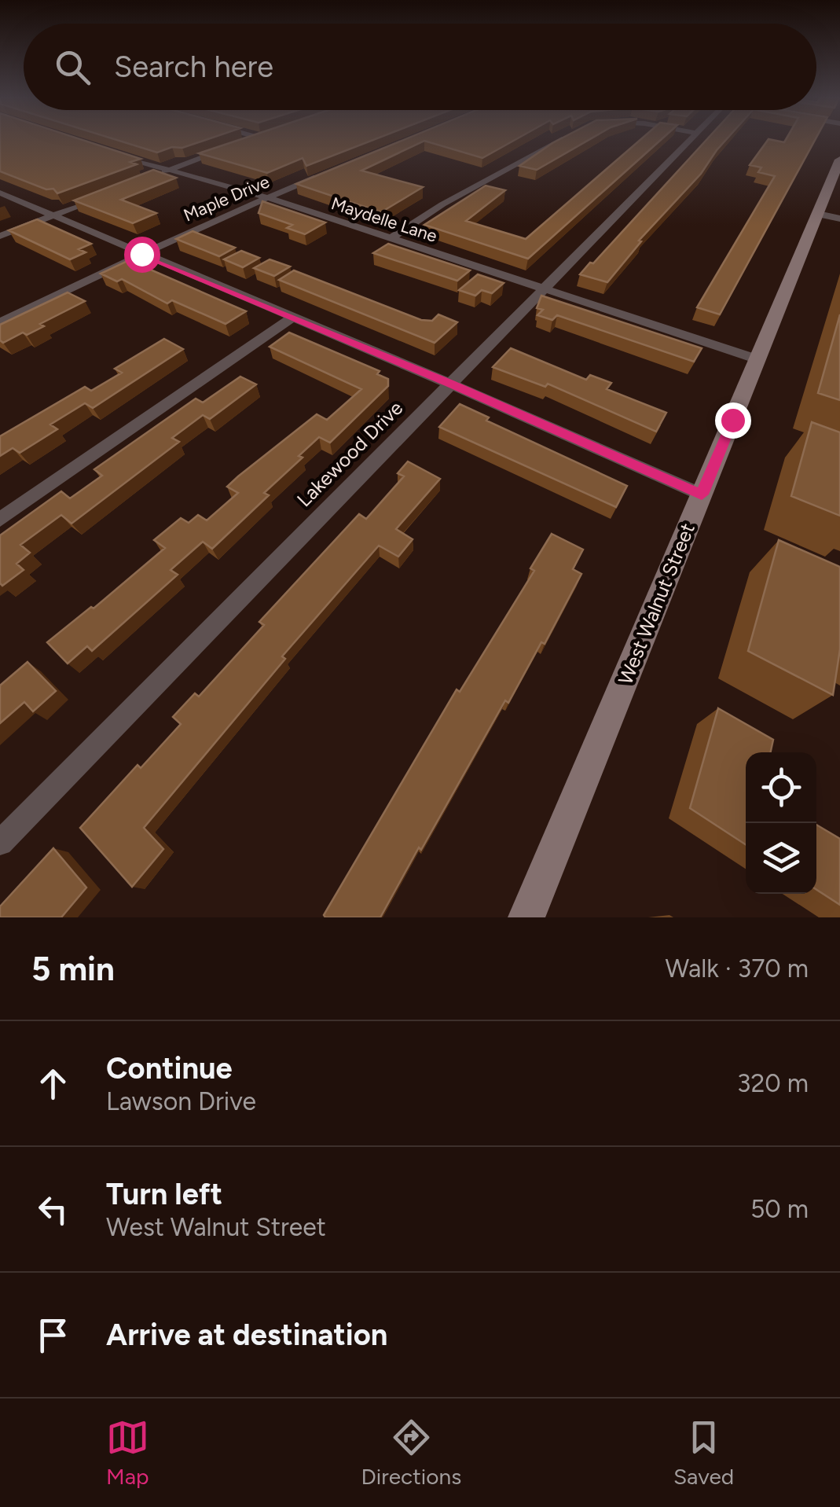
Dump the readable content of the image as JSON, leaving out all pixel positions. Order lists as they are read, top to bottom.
{
  "streets": {
    "main road": ["West Walnut Street"],
    "street": ["Maple Drive", "Maydelle Lane", "Lakewood Drive"]
  },
  "crossings": [
    ["Maple Drive", "Maydelle Lane"],
    ["Maydelle Lane", "Lakewood Drive"],
    ["Maydelle Lane", "West Walnut Street"]
  ],
  "page": {
    "search": "Search here",
    "heading": ["5 min", "Walk · 370 m"],
    "list": [
      ["Continue", "Lawson Drive", "320 m"],
      ["Turn left", "West Walnut Street", "50 m"],
      "Arrive at destination"
    ],
    "nav": ["Map", "Directions", "Saved"]
  }
}
